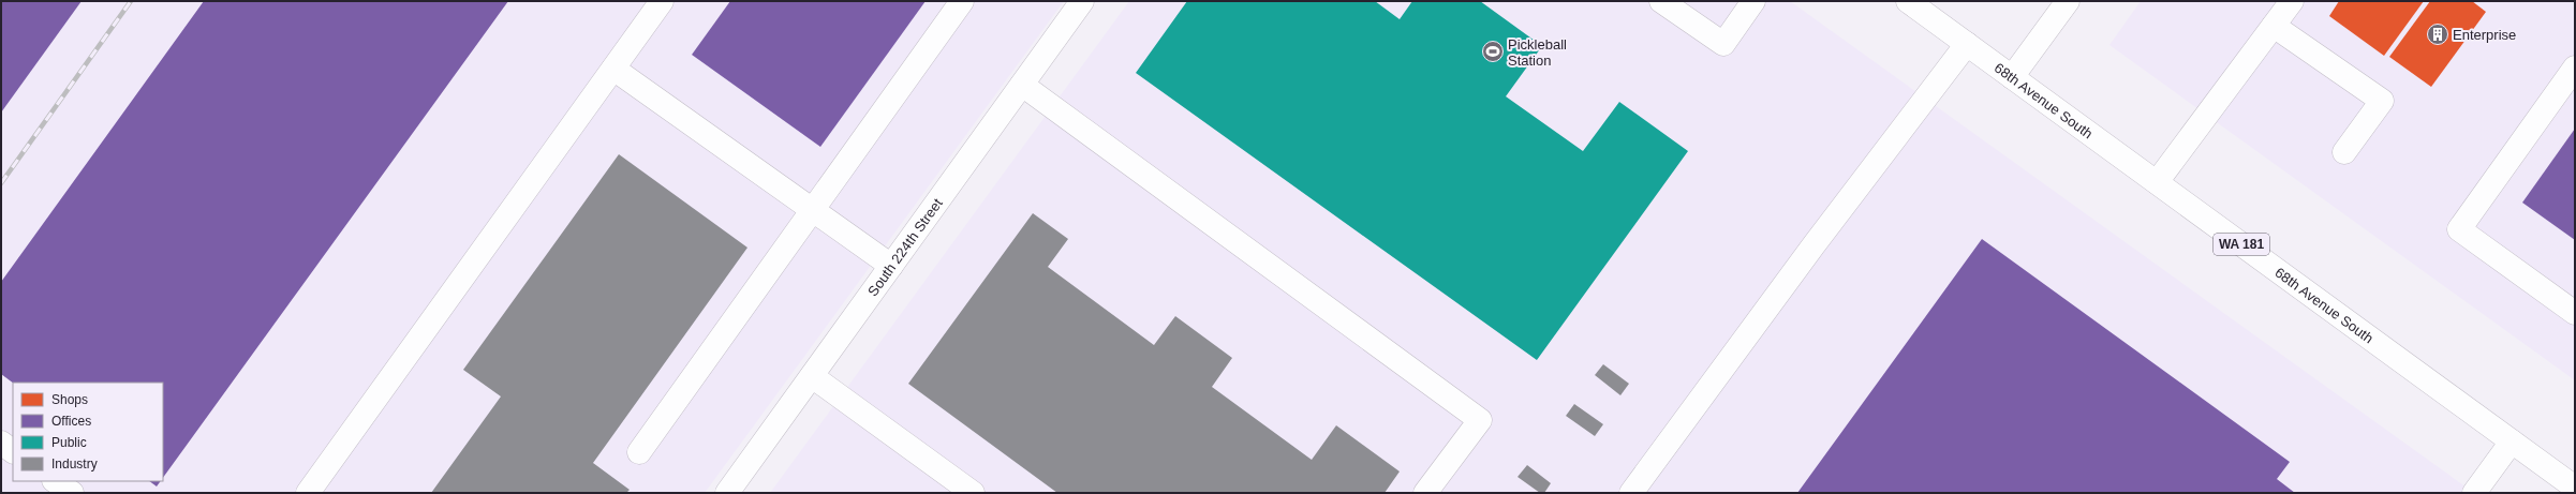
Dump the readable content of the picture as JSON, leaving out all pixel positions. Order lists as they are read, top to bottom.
{
  "streets": {
    "main road": ["68th Avenue South", "WA 181", "South 224th Street"]
  },
  "places": {
    "building": ["Enterprise"],
    "sports": ["Pickleball Station"]
  },
  "legend": [
    "Shops",
    "Offices",
    "Public",
    "Industry"
  ]
}
